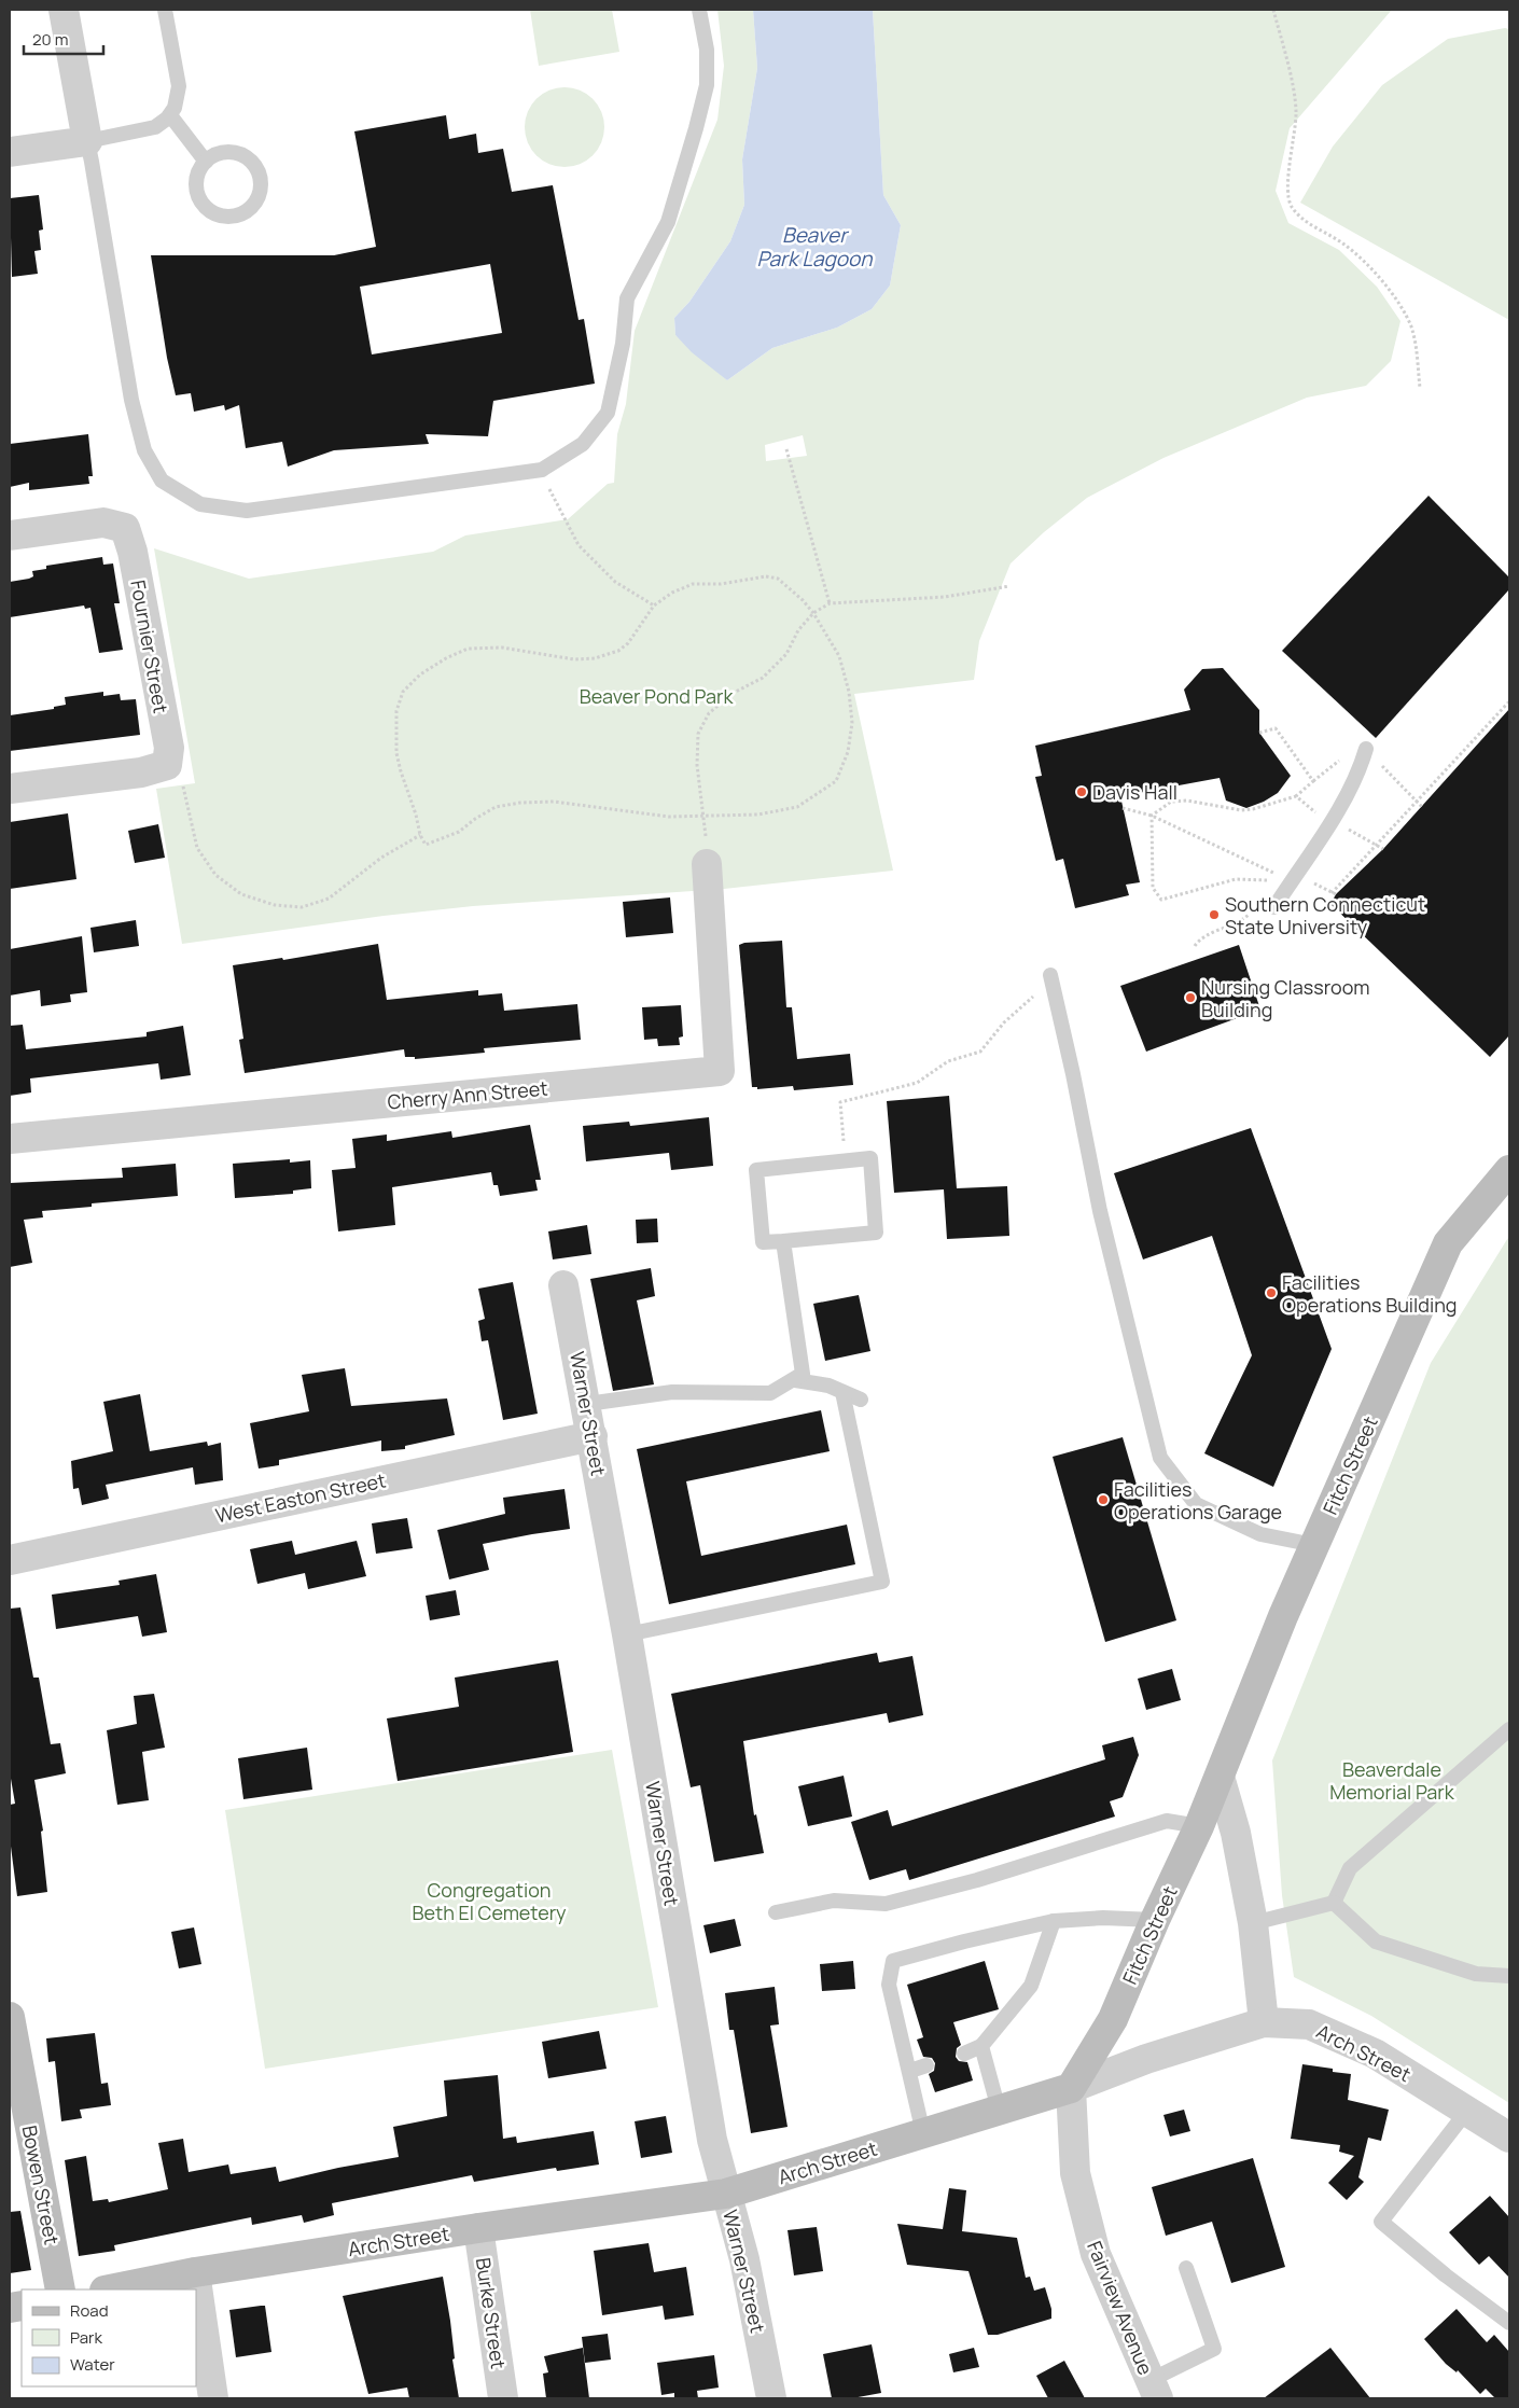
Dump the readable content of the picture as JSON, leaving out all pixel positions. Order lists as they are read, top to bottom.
{
  "streets": {
    "main road": ["Fitch Street", "Arch Street", "Bowen Street"],
    "street": [
      "Fournier Street",
      "Cherry Ann Street",
      "Warner Street",
      "West Easton Street",
      "Fairview Avenue",
      "Burke Street"
    ]
  },
  "crossings": [
    ["Warner Street", "West Easton Street"],
    ["Warner Street", "Arch Street"],
    ["Fitch Street", "Arch Street"],
    ["Fitch Street", "Fairview Avenue"],
    ["Arch Street", "Fairview Avenue"],
    ["Arch Street", "Burke Street"]
  ],
  "water": ["Beaver Park Lagoon"],
  "parks": ["Beaver Pond Park", "Beaverdale Memorial Park", "Congregation Beth El Cemetery"],
  "places": [
    "Davis Hall",
    "Southern Connecticut State University",
    "Nursing Classroom Building",
    "Facilities Operations Building",
    "Facilities Operations Garage"
  ],
  "legend": ["Road", "Park", "Water"],
  "scale_bar": "20 m"
}
